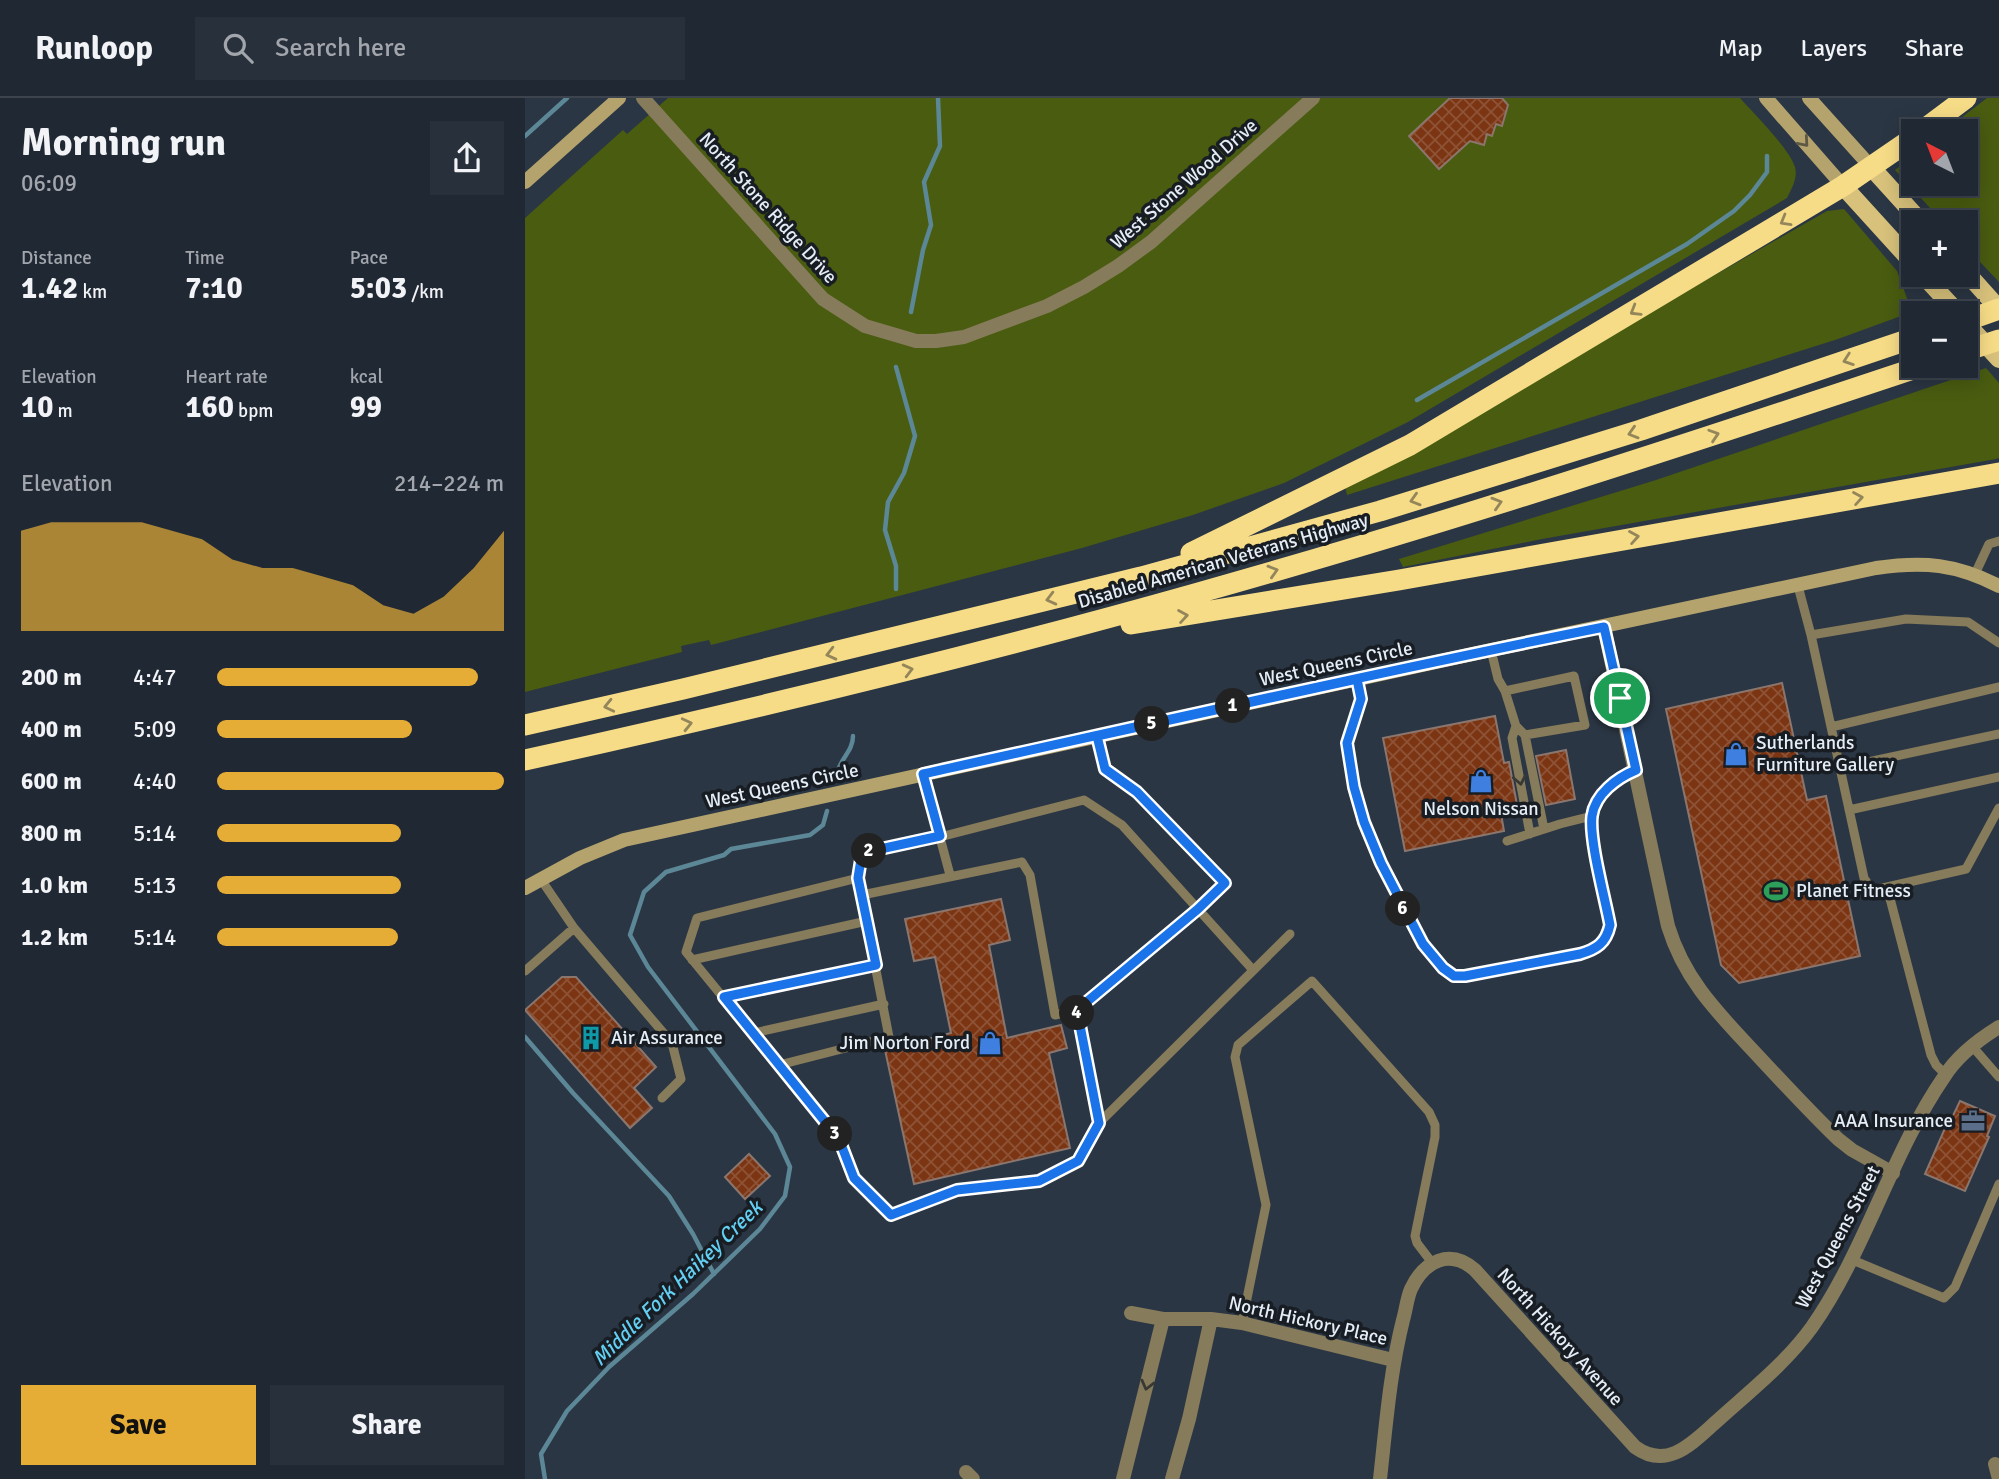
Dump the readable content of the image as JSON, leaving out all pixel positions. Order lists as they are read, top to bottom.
{
  "streets": {
    "highway": ["Disabled American Veterans Highway"],
    "street": [
      "West Stone Wood Drive",
      "North Stone Ridge Drive",
      "West Queens Circle",
      "West Queens Street",
      "North Hickory Place",
      "North Hickory Avenue"
    ]
  },
  "crossings": [
    ["West Stone Wood Drive", "North Stone Ridge Drive"],
    ["West Queens Street", "North Hickory Avenue"]
  ],
  "water": ["Middle Fork Haikey Creek"],
  "places": {
    "shop": ["Sutherlands Furniture Gallery", "Nelson Nissan", "Jim Norton Ford"],
    "sports": ["Planet Fitness"],
    "building": ["Air Assurance"],
    "office": ["AAA Insurance"]
  },
  "north": "top left",
  "page": {
    "header": "Runloop",
    "search": "Search here",
    "nav": ["Map", "Layers", "Share"],
    "heading": ["Morning run", "06:09"],
    "map_buttons": ["+", "−"],
    "stats": [
      ["Distance", "1.42 km"],
      ["Time", "7:10"],
      ["Pace", "5:03 /km"],
      ["Elevation", "10 m"],
      ["Heart rate", "160 bpm"],
      ["kcal", "99"]
    ],
    "chart": ["Elevation", "214–224 m"],
    "list": [
      {
        "name": "200 m",
        "note": "4:47"
      },
      {
        "name": "400 m",
        "note": "5:09"
      },
      {
        "name": "600 m",
        "note": "4:40"
      },
      {
        "name": "800 m",
        "note": "5:14"
      },
      {
        "name": "1.0 km",
        "note": "5:13"
      },
      {
        "name": "1.2 km",
        "note": "5:14"
      }
    ],
    "pins": [
      "1",
      "5",
      "2",
      "6",
      "4",
      "3"
    ],
    "buttons": ["Save", "Share"]
  }
}
